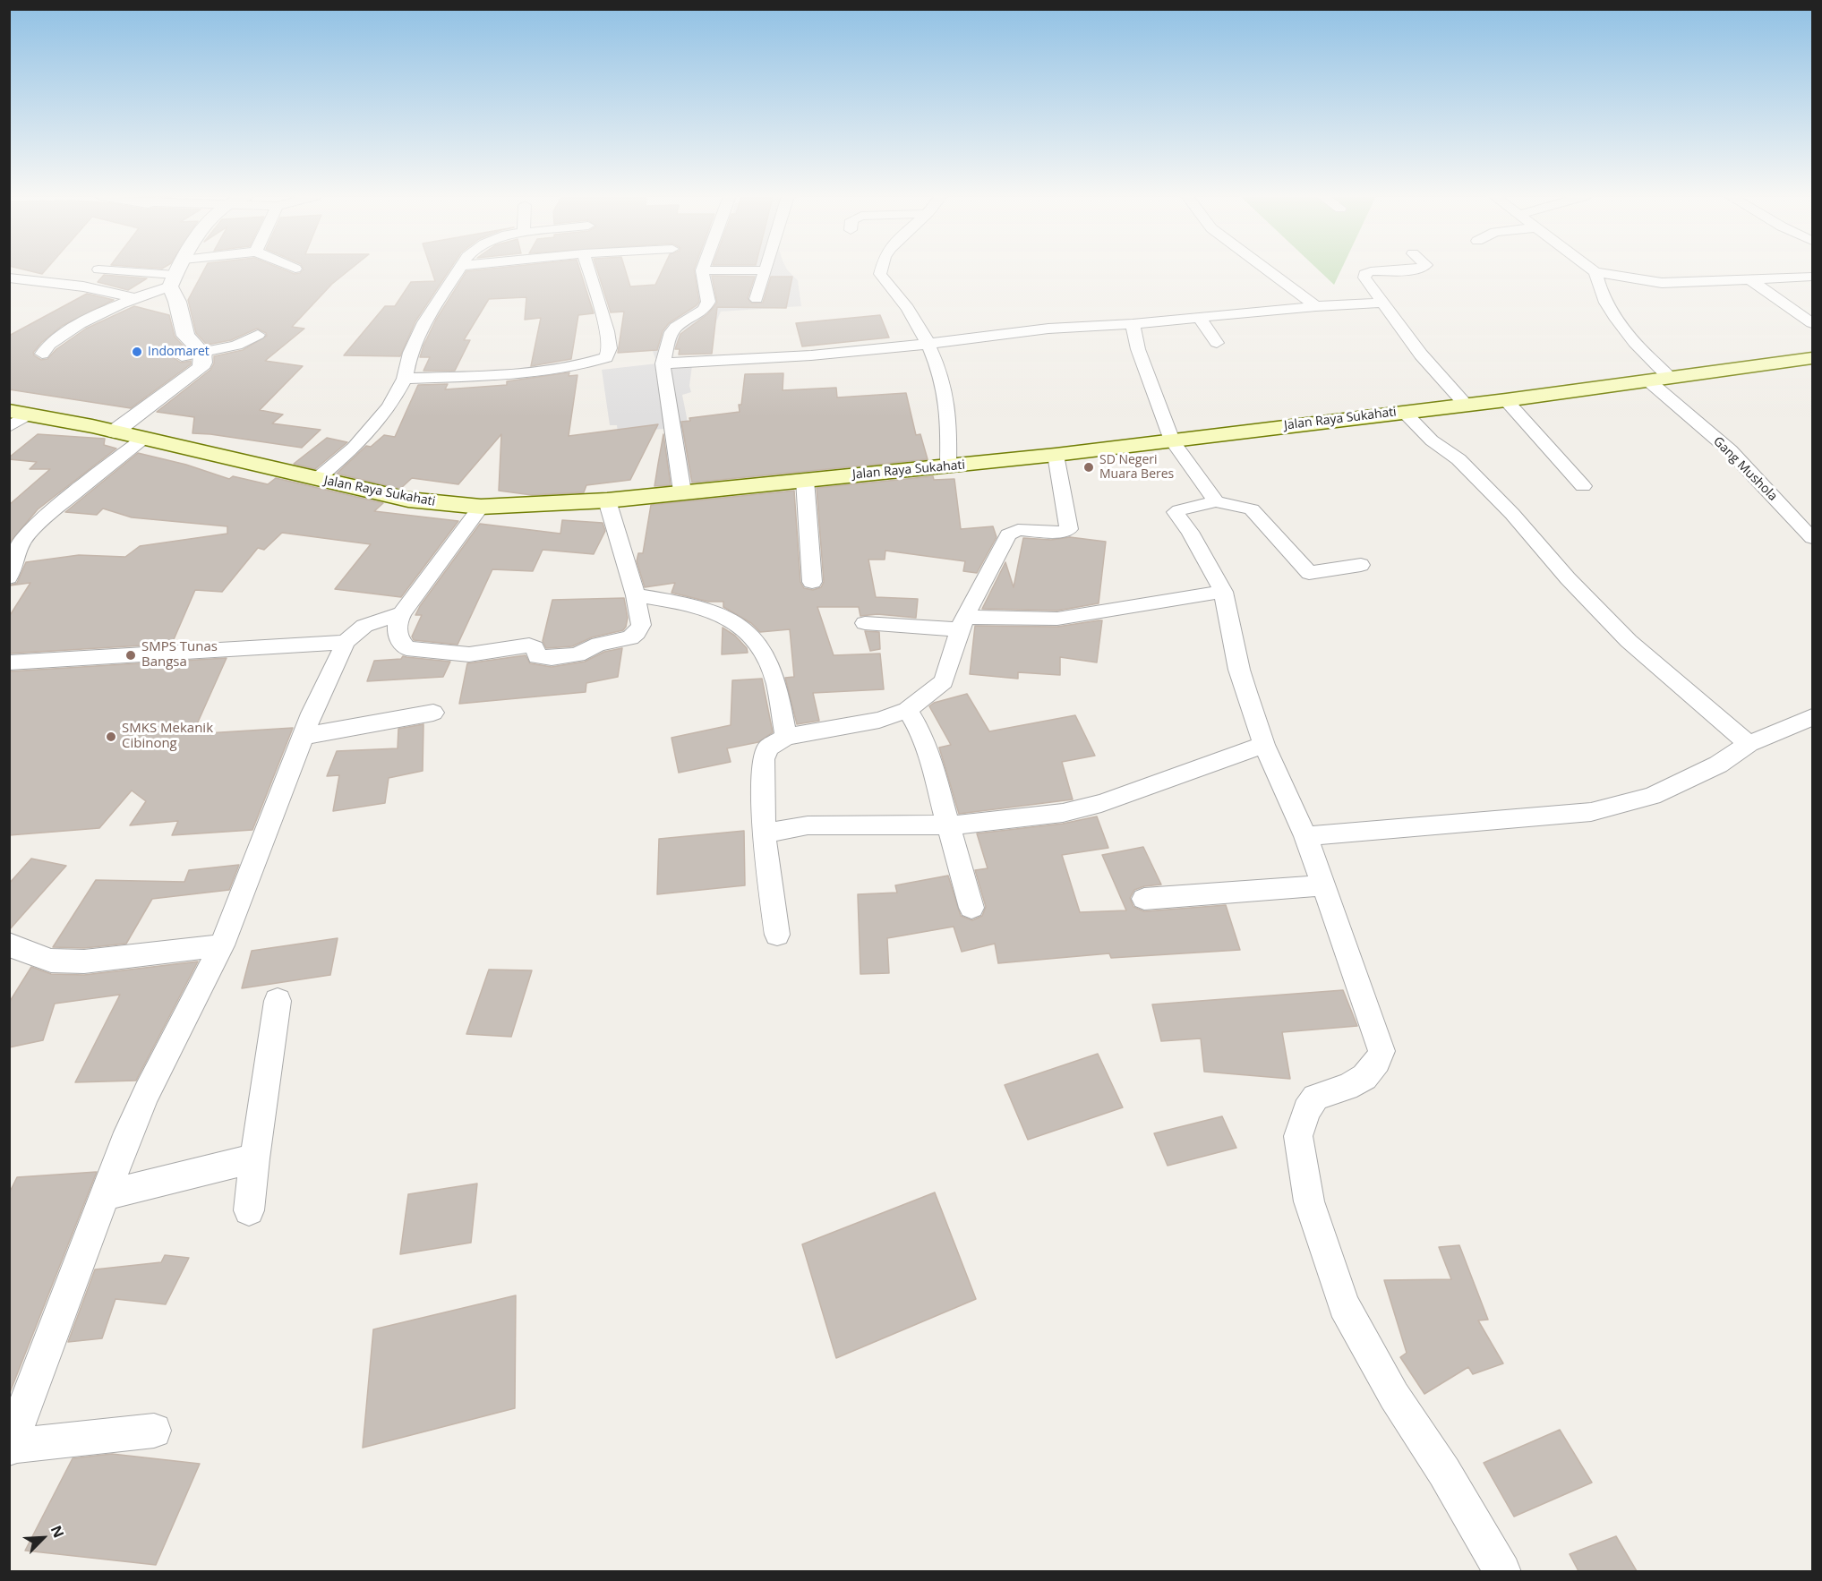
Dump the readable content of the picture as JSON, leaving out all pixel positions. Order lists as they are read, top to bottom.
{
  "streets": {
    "main road": ["Jalan Raya Sukahati"],
    "street": ["Gang Mushola"]
  },
  "crossings": [
    ["Jalan Raya Sukahati", "Gang Mushola"]
  ],
  "places": [
    "Indomaret",
    "SD Negeri Muara Beres",
    "SMPS Tunas Bangsa",
    "SMKS Mekanik Cibinong"
  ],
  "north": "top right"
}
